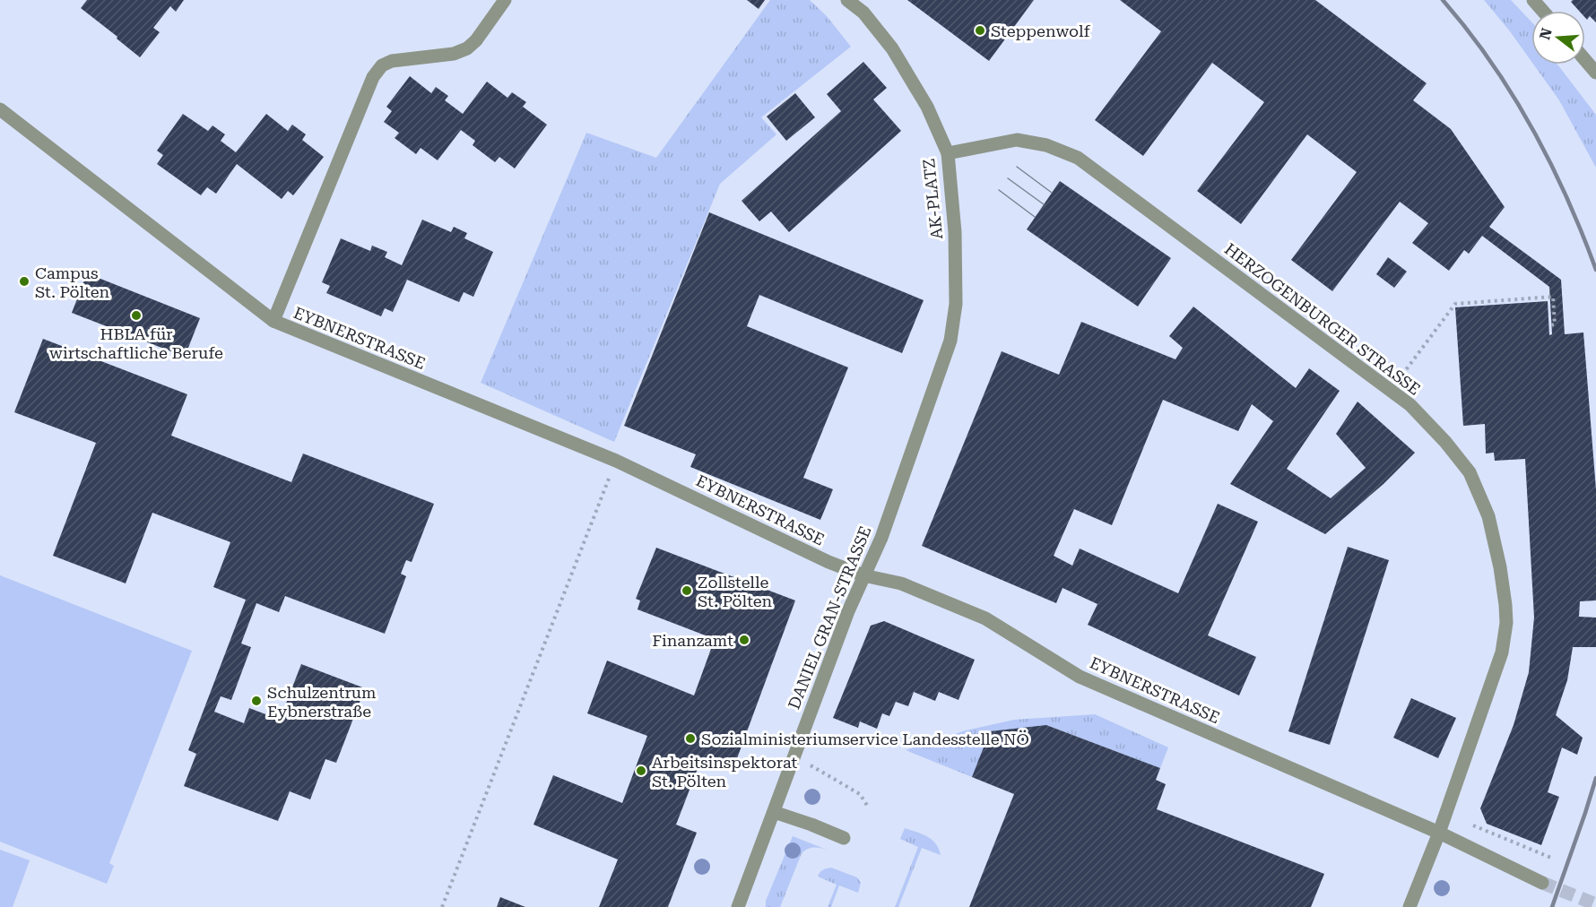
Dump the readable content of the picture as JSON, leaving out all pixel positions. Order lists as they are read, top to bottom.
{
  "streets": {
    "street": [
      "AK-PLATZ",
      "HERZOGENBURGER STRASSE",
      "EYBNERSTRASSE",
      "DANIEL GRAN-STRASSE"
    ]
  },
  "crossings": [
    ["AK-PLATZ", "HERZOGENBURGER STRASSE"],
    ["AK-PLATZ", "DANIEL GRAN-STRASSE"],
    ["HERZOGENBURGER STRASSE", "EYBNERSTRASSE"],
    ["EYBNERSTRASSE", "DANIEL GRAN-STRASSE"]
  ],
  "places": [
    "Steppenwolf",
    "Campus St. Pölten",
    "HBLA für wirtschaftliche Berufe",
    "Zollstelle St. Pölten",
    "Finanzamt",
    "Schulzentrum Eybnerstraße",
    "Sozialministeriumservice Landesstelle NÖ",
    "Arbeitsinspektorat St. Pölten"
  ],
  "north": "left"
}
